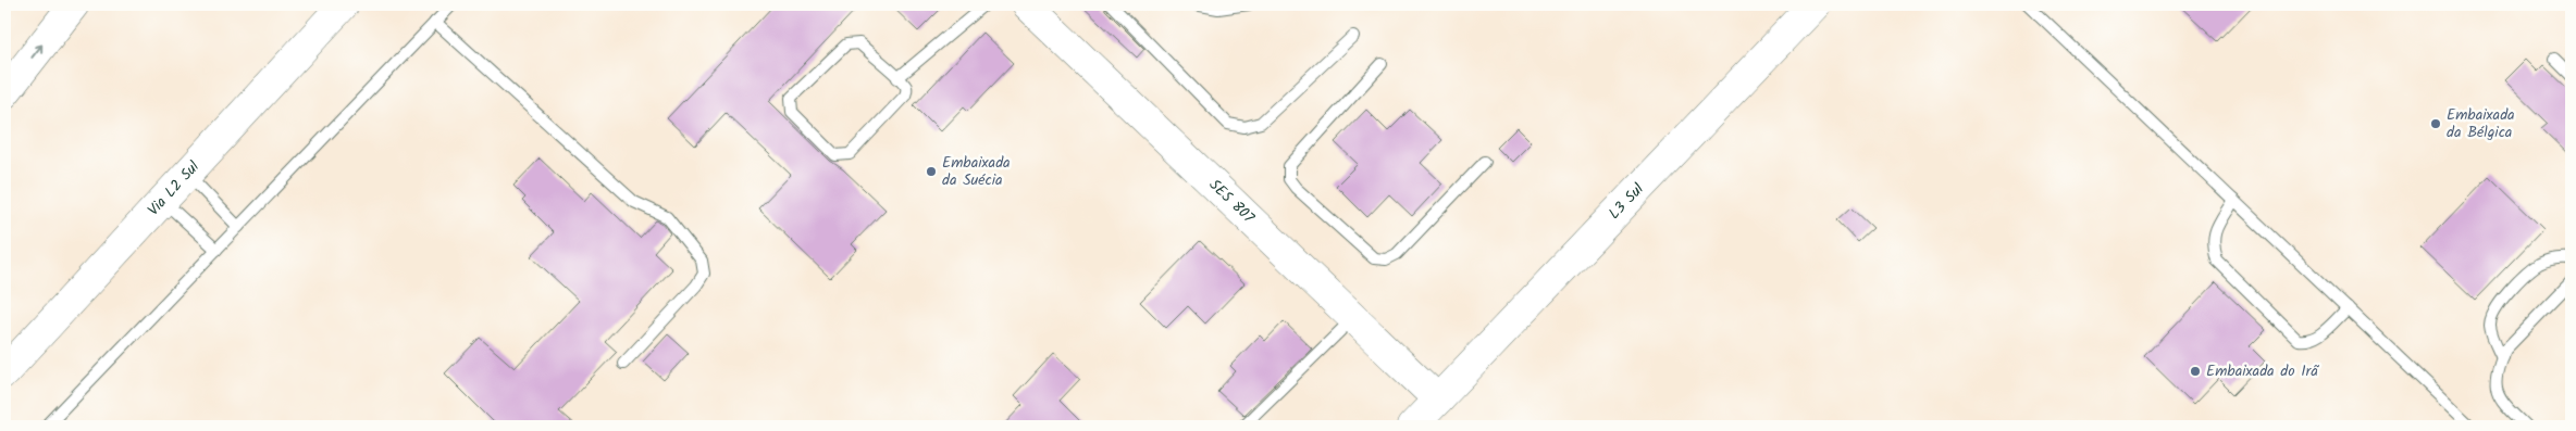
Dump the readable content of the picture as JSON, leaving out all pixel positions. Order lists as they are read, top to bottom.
{
  "streets": {
    "main road": ["Via L2 Sul", "L3 Sul", "SES 807"]
  },
  "crossings": [
    ["L3 Sul", "SES 807"]
  ],
  "places": ["Embaixada da Bélgica", "Embaixada da Suécia", "Embaixada do Irã"]
}
